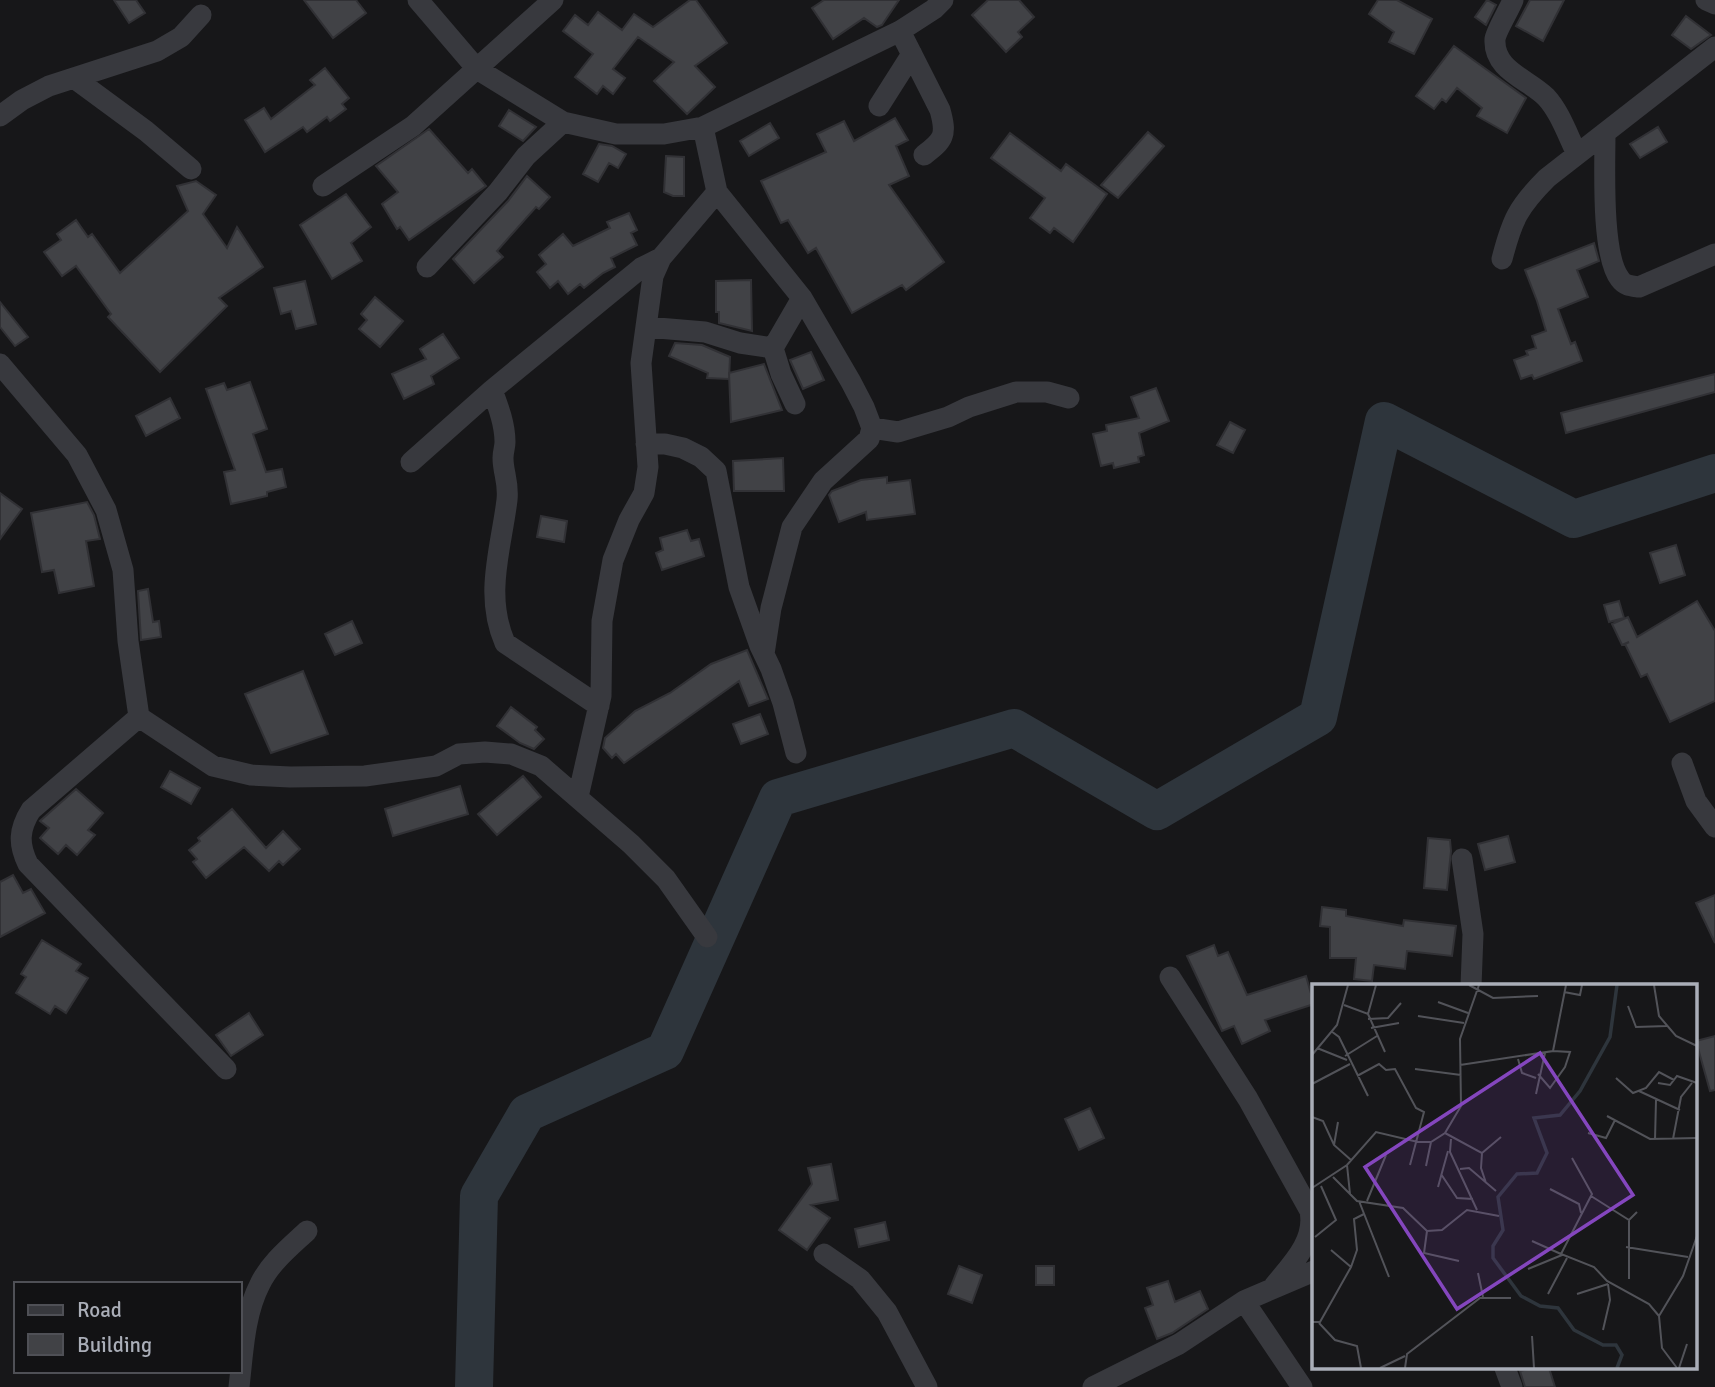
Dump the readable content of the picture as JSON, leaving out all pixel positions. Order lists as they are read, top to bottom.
{
  "legend": ["Road", "Building"]
}
